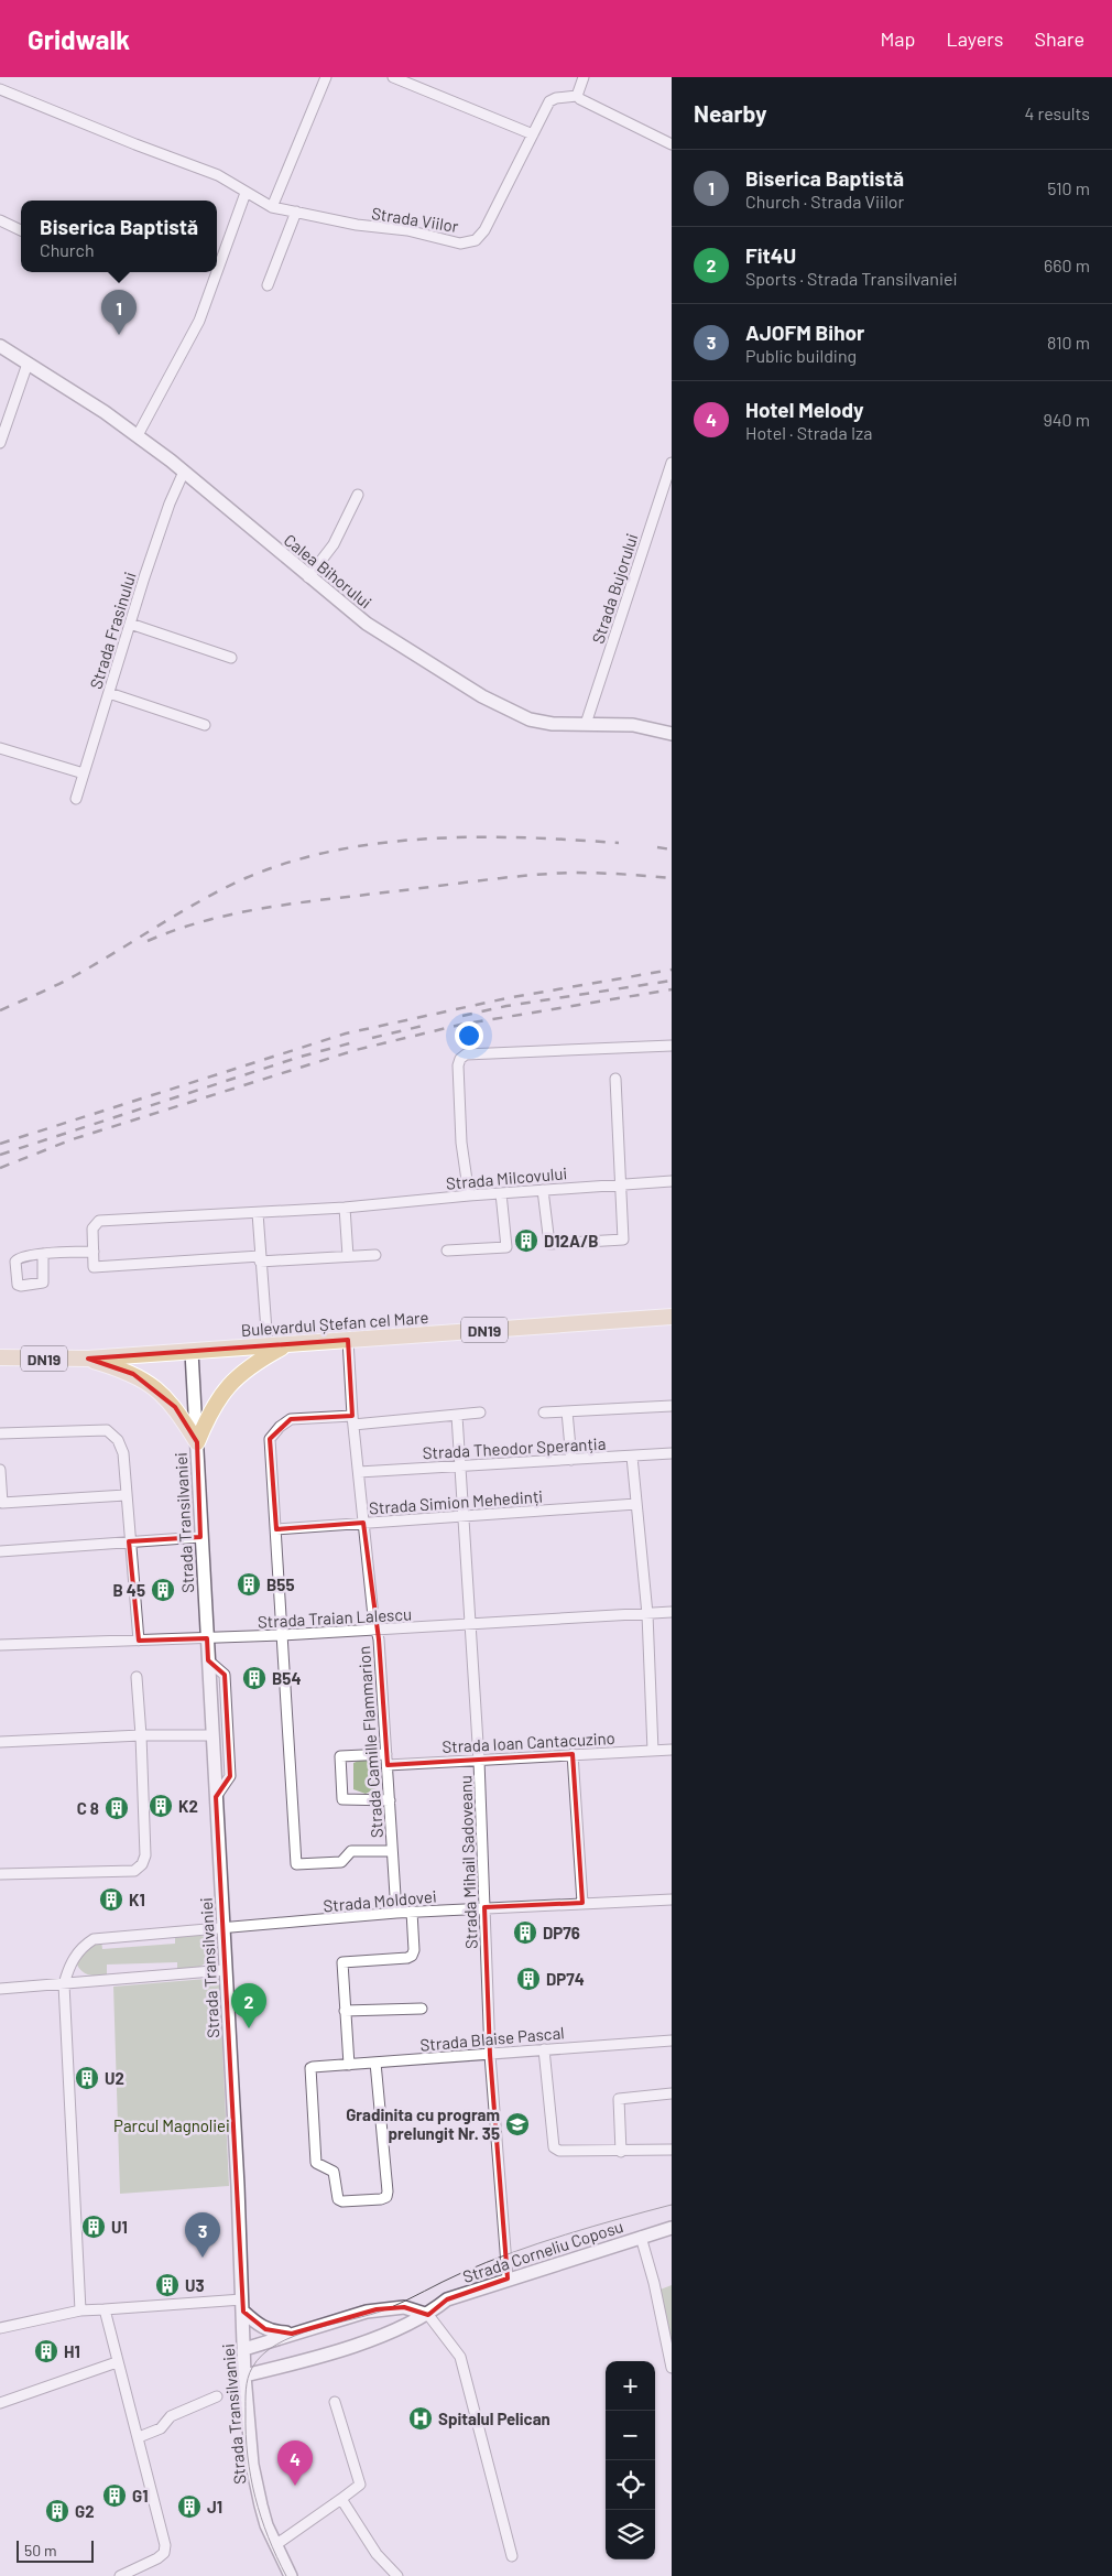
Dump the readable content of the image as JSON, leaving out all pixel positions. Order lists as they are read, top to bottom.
{
  "streets": {
    "main road": [
      "Calea Bihorului",
      "Bulevardul Ștefan cel Mare",
      "DN19",
      "Strada Transilvaniei",
      "Strada Corneliu Coposu"
    ],
    "street": [
      "Strada Viilor",
      "Strada Bujorului",
      "Strada Frasinului",
      "Strada Milcovului",
      "Strada Theodor Speranția",
      "Strada Simion Mehedinți",
      "Strada Traian Lalescu",
      "Strada Camille Flammarion",
      "Strada Ioan Cantacuzino",
      "Strada Mihail Sadoveanu",
      "Strada Moldovei",
      "Strada Blaise Pascal"
    ]
  },
  "crossings": [
    ["Calea Bihorului", "Strada Bujorului"],
    ["Calea Bihorului", "Strada Frasinului"],
    ["Bulevardul Ștefan cel Mare", "Strada Transilvaniei"],
    ["Bulevardul Ștefan cel Mare", "Strada Camille Flammarion"],
    ["Strada Theodor Speranția", "Strada Camille Flammarion"],
    ["Strada Theodor Speranția", "Strada Mihail Sadoveanu"],
    ["Strada Simion Mehedinți", "Strada Camille Flammarion"],
    ["Strada Simion Mehedinți", "Strada Mihail Sadoveanu"],
    ["Strada Transilvaniei", "Strada Traian Lalescu"],
    ["Strada Transilvaniei", "Strada Moldovei"],
    ["Strada Transilvaniei", "Strada Corneliu Coposu"],
    ["Strada Traian Lalescu", "Strada Camille Flammarion"],
    ["Strada Traian Lalescu", "Strada Mihail Sadoveanu"],
    ["Strada Camille Flammarion", "Strada Ioan Cantacuzino"],
    ["Strada Camille Flammarion", "Strada Moldovei"],
    ["Strada Ioan Cantacuzino", "Strada Mihail Sadoveanu"],
    ["Strada Mihail Sadoveanu", "Strada Moldovei"],
    ["Strada Mihail Sadoveanu", "Strada Blaise Pascal"],
    ["Strada Mihail Sadoveanu", "Strada Corneliu Coposu"]
  ],
  "parks": ["Parcul Magnoliei"],
  "places": {
    "building": [
      "D12A/B",
      "B55",
      "B 45",
      "B54",
      "K2",
      "C 8",
      "K1",
      "DP76",
      "DP74",
      "U2",
      "U1",
      "U3",
      "H1",
      "G1",
      "J1",
      "G2"
    ],
    "school or university": ["Gradinita cu program prelungit Nr. 35"],
    "hospital": ["Spitalul Pelican"]
  },
  "scale_bar": "50 m",
  "page": {
    "header": "Gridwalk",
    "nav": ["Map", "Layers", "Share"],
    "heading": ["Nearby", "4 results"],
    "list": [
      {
        "mark": "1",
        "name": "Biserica Baptistă",
        "note": "Church · Strada Viilor",
        "value": "510 m"
      },
      {
        "mark": "2",
        "name": "Fit4U",
        "note": "Sports · Strada Transilvaniei",
        "value": "660 m"
      },
      {
        "mark": "3",
        "name": "AJOFM Bihor",
        "note": "Public building",
        "value": "810 m"
      },
      {
        "mark": "4",
        "name": "Hotel Melody",
        "note": "Hotel · Strada Iza",
        "value": "940 m"
      }
    ],
    "popup": ["Biserica Baptistă", "Church"],
    "pins": [
      "1",
      "2",
      "3",
      "4"
    ],
    "map_buttons": ["+", "−"],
    "scale": "50 m"
  }
}
